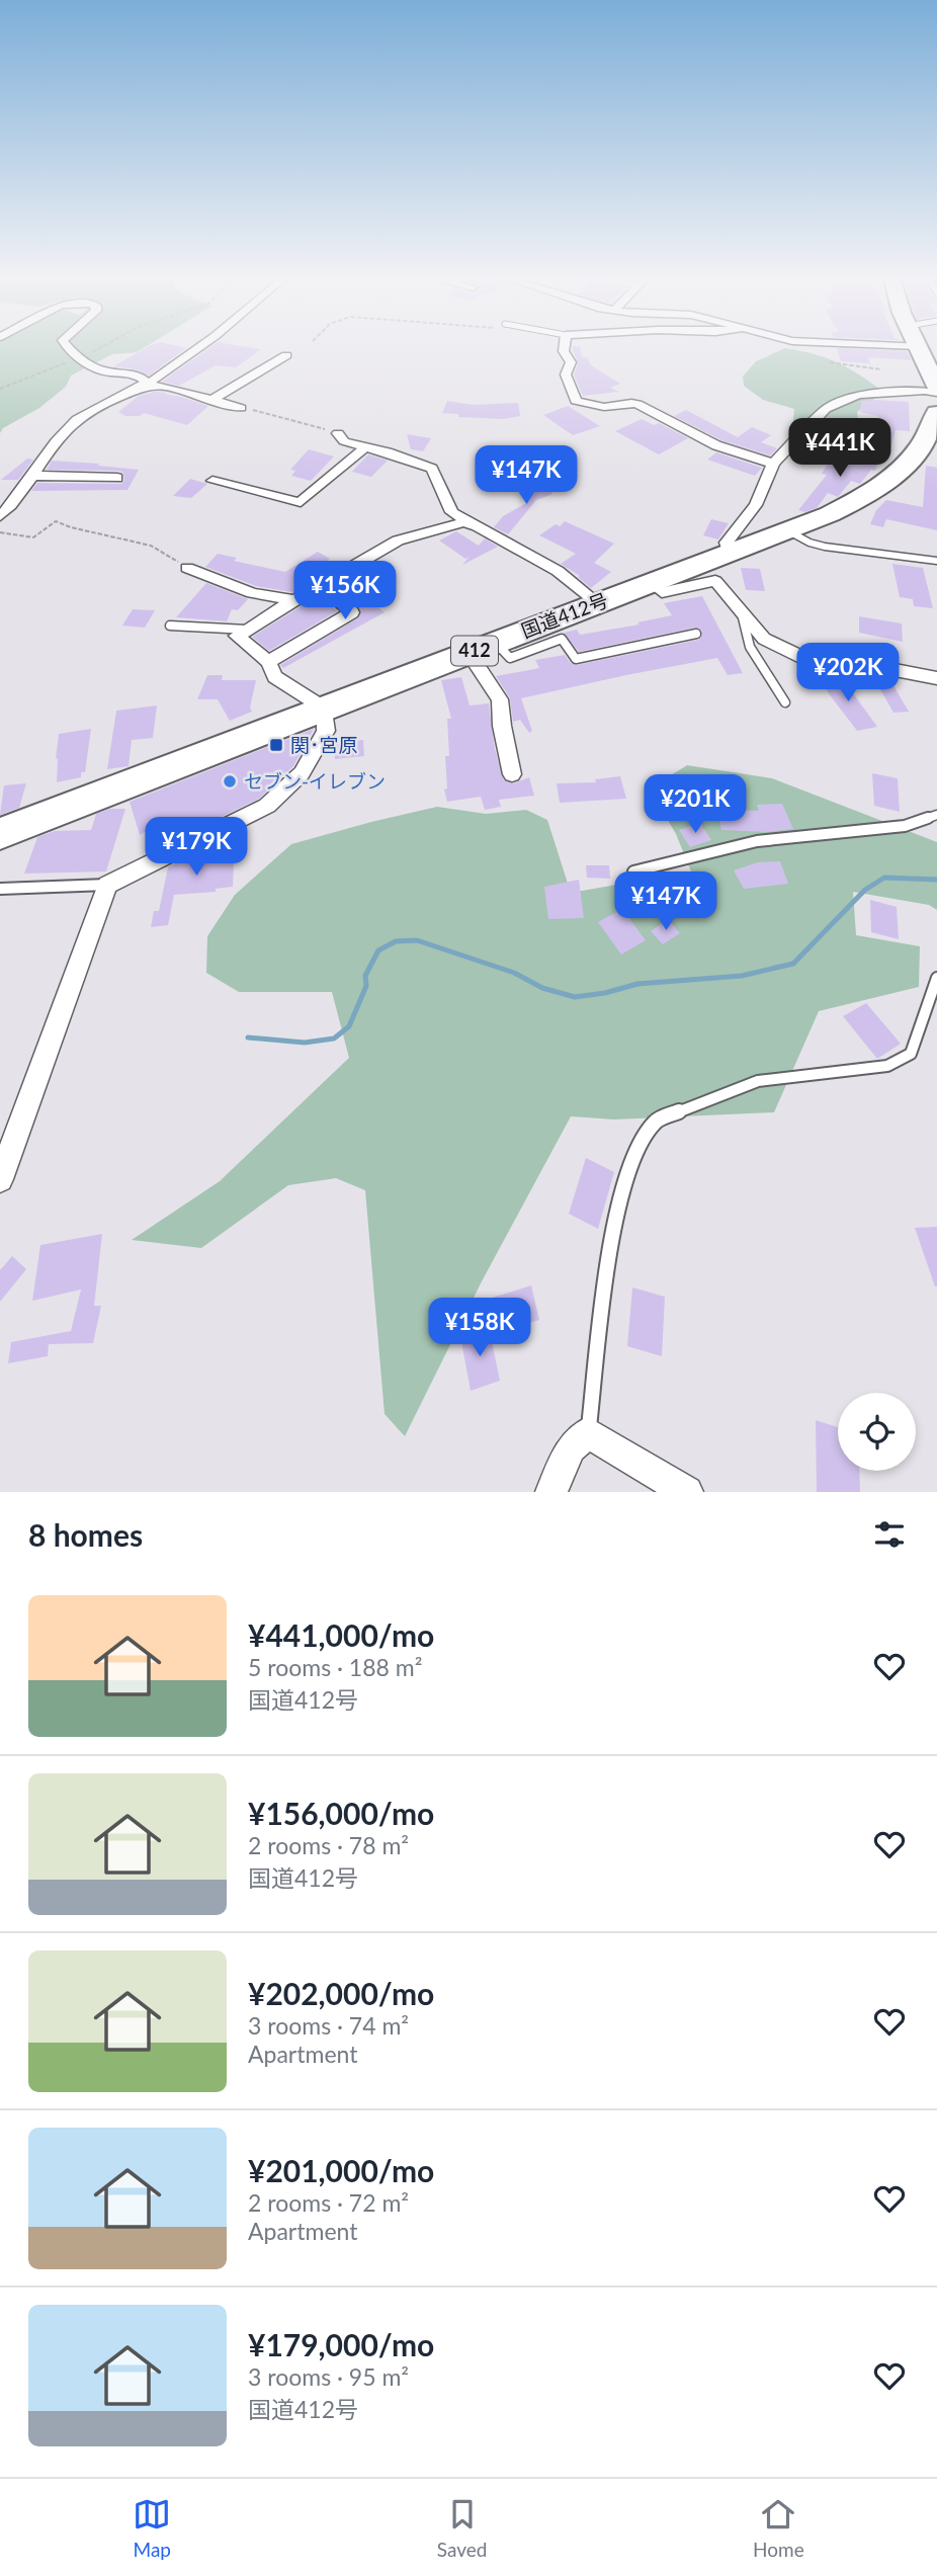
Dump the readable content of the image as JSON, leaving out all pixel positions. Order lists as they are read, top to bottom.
{
  "streets": {
    "highway": ["国道412号", "412"]
  },
  "places": {
    "transit": ["関･宮原"],
    "other": ["セブン-イレブン"]
  },
  "page": {
    "price": [
      "¥441K",
      "¥147K",
      "¥156K",
      "¥202K",
      "¥201K",
      "¥179K",
      "¥147K",
      "¥158K"
    ],
    "heading": "8 homes",
    "list": [
      {
        "name": "¥441,000/mo",
        "note": "5 rooms · 188 m² · 国道412号"
      },
      {
        "name": "¥156,000/mo",
        "note": "2 rooms · 78 m² · 国道412号"
      },
      {
        "name": "¥202,000/mo",
        "note": "3 rooms · 74 m² · Apartment"
      },
      {
        "name": "¥201,000/mo",
        "note": "2 rooms · 72 m² · Apartment"
      },
      {
        "name": "¥179,000/mo",
        "note": "3 rooms · 95 m² · 国道412号"
      }
    ],
    "tabs": ["Map", "Saved", "Home"]
  }
}
